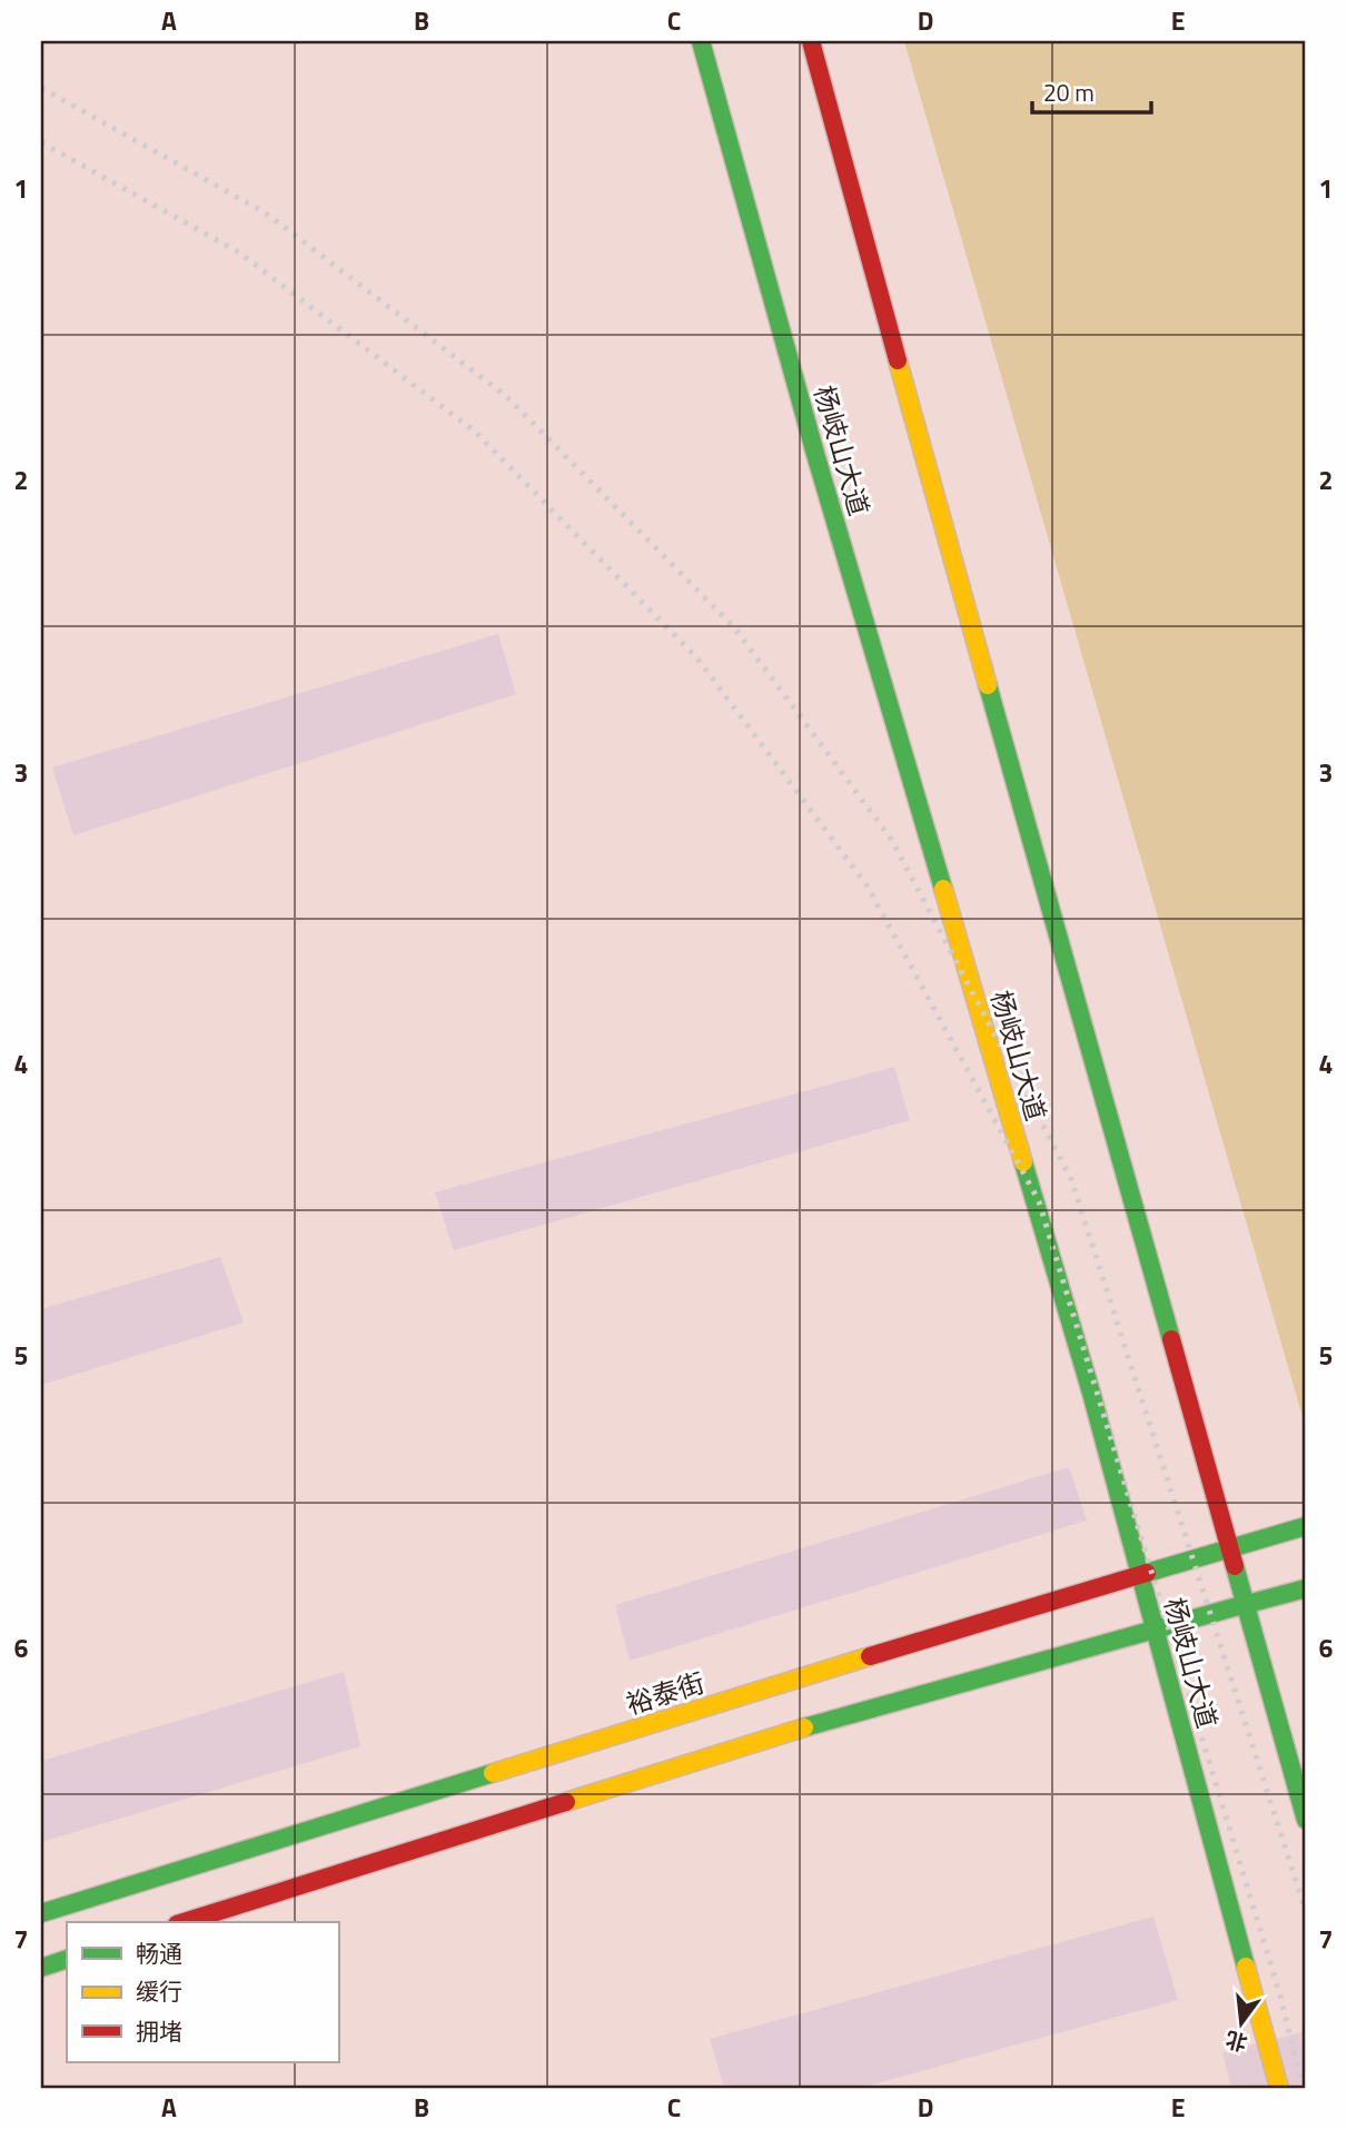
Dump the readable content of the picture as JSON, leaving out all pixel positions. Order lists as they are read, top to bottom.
{
  "streets": {
    "main road": ["杨岐山大道", "裕泰街"]
  },
  "crossings": [
    ["杨岐山大道", "裕泰街"]
  ],
  "legend": ["畅通", "缓行", "拥堵"],
  "scale_bar": "20 m",
  "north": "bottom",
  "grid": {
    "columns": [
      "A",
      "B",
      "C",
      "D",
      "E"
    ],
    "rows": [
      "1",
      "2",
      "3",
      "4",
      "5",
      "6",
      "7"
    ]
  }
}
